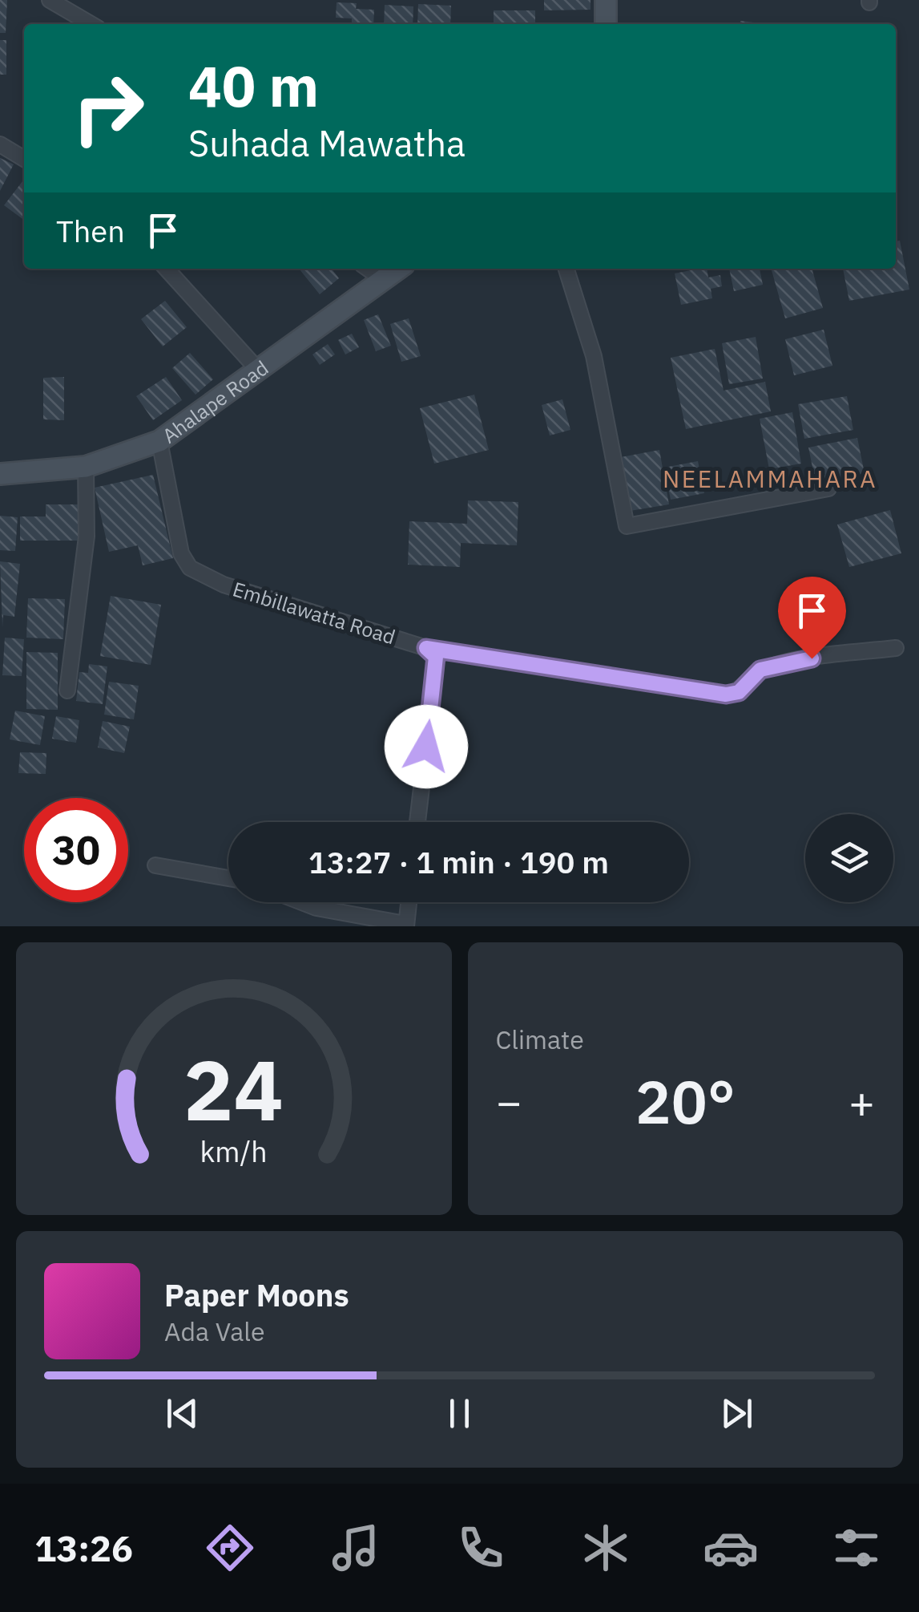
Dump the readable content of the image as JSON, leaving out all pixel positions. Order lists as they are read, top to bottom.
{
  "streets": {
    "street": ["Ahalape Road", "Embillawatta Road"]
  },
  "crossings": [
    ["Ahalape Road", "Embillawatta Road"]
  ],
  "districts": ["NEELAMMAHARA"],
  "page": {
    "turn": ["40 m", "Suhada Mawatha"],
    "then": "Then",
    "limit": "30",
    "trip": "13:27 · 1 min · 190 m",
    "tile": "Climate",
    "heat": ["−", "20°", "+"],
    "song": ["Paper Moons", "Ada Vale"],
    "tabs": "13:26",
    "gauge": ["24", "km/h"]
  }
}
